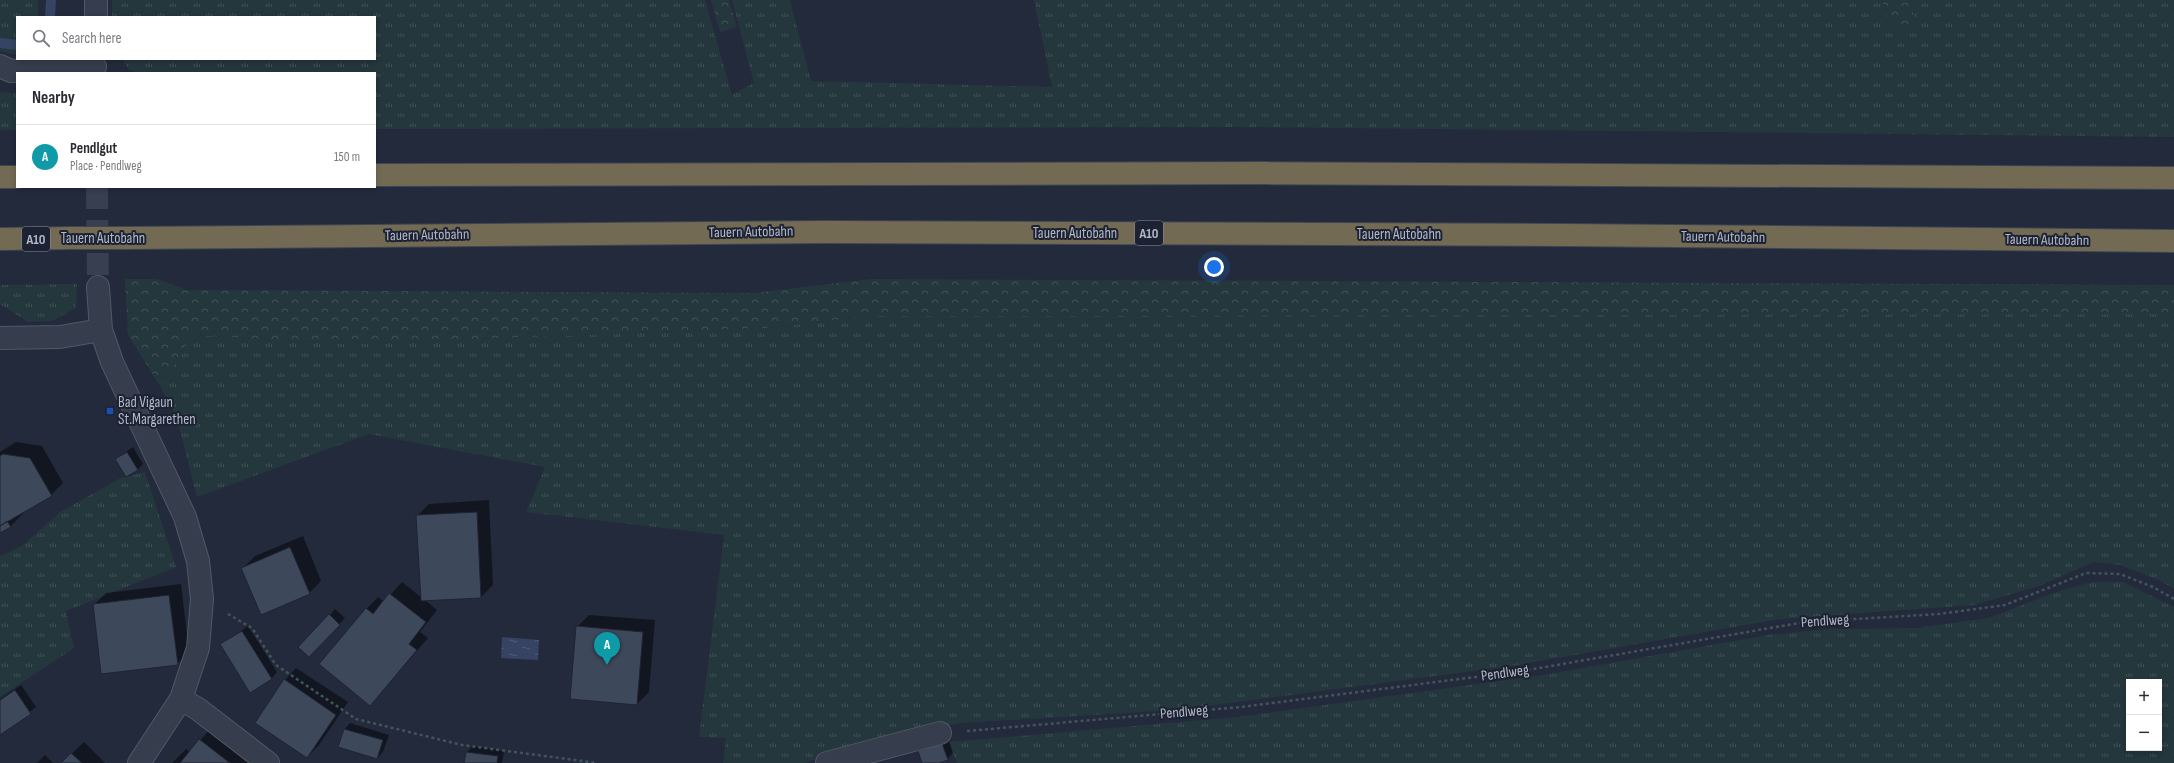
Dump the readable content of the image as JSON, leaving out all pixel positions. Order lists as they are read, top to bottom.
{
  "streets": {
    "highway": ["Tauern Autobahn", "A10"],
    "path": ["Pendlweg"]
  },
  "places": {
    "transit": ["Bad Vigaun St.Margarethen"]
  },
  "page": {
    "search": "Search here",
    "heading": "Nearby",
    "list": [
      {
        "mark": "A",
        "name": "Pendlgut",
        "note": "Place · Pendlweg",
        "value": "150 m"
      }
    ],
    "pins": "A",
    "map_buttons": ["+", "−"]
  }
}
